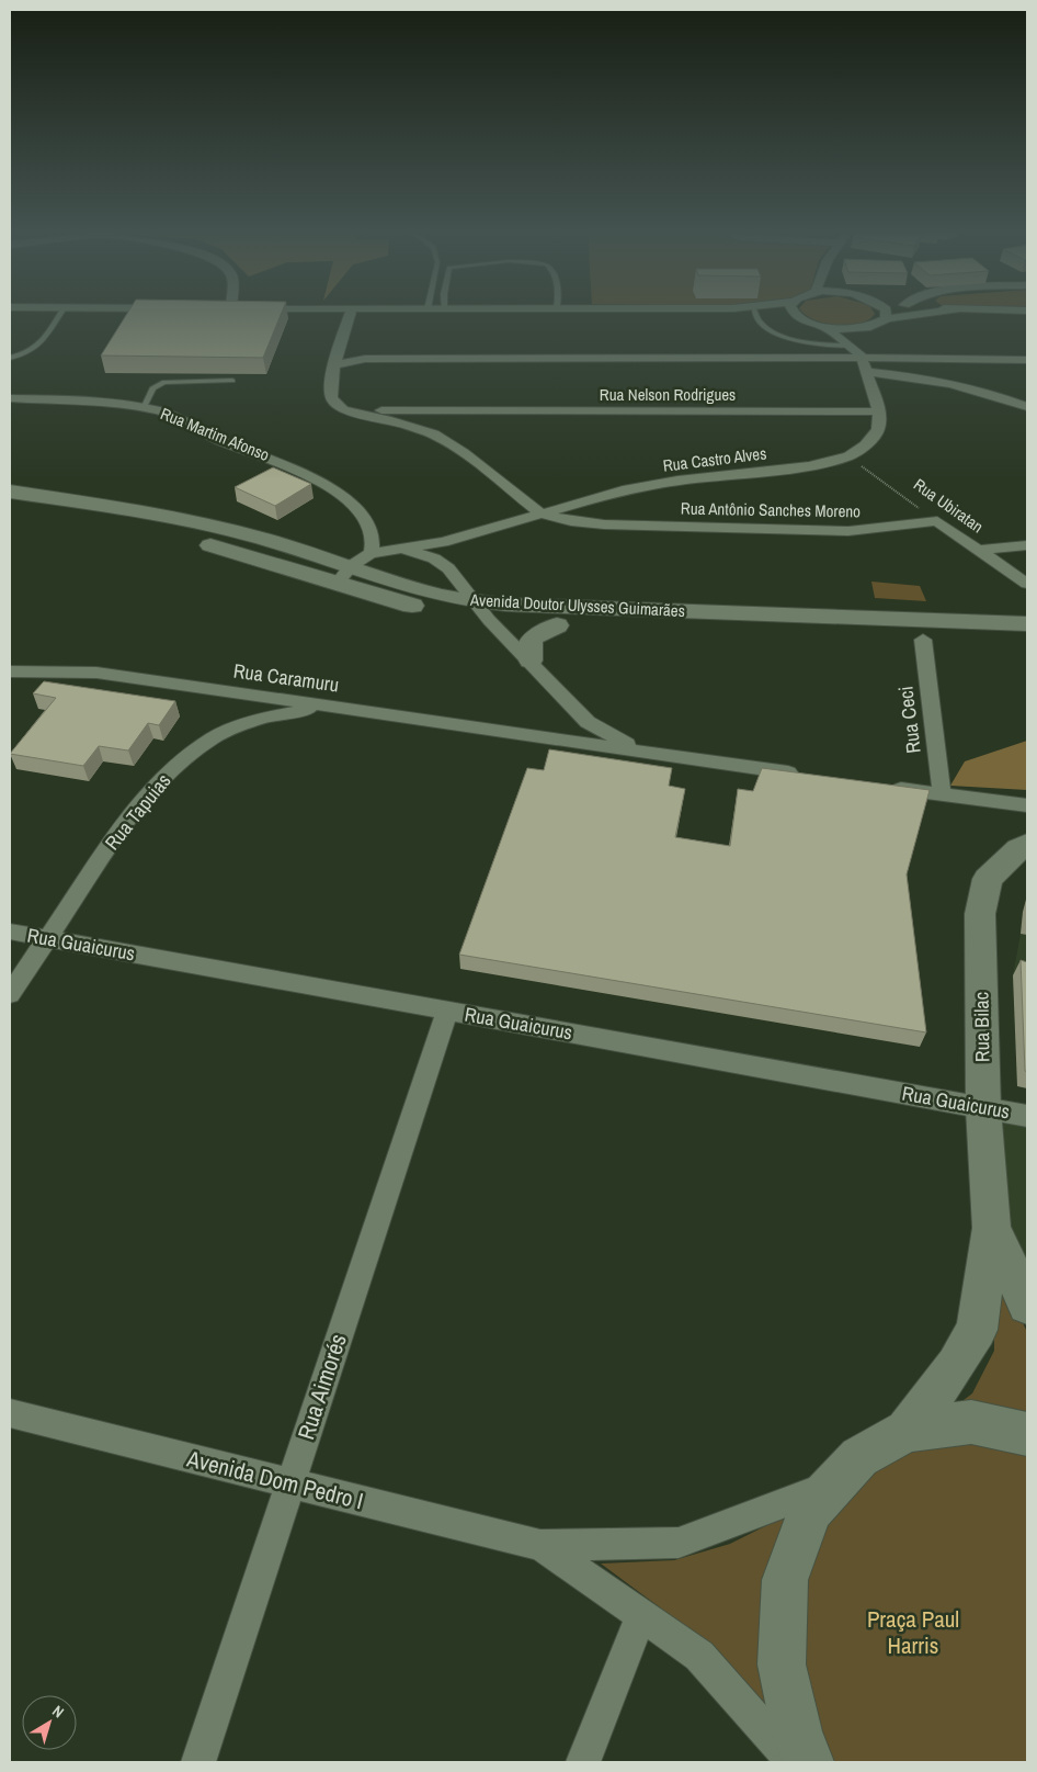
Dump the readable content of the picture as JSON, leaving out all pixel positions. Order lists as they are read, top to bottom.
{
  "streets": {
    "main road": ["Avenida Doutor Ulysses Guimarães", "Rua Bilac"],
    "street": [
      "Rua Nelson Rodrigues",
      "Rua Martim Afonso",
      "Rua Castro Alves",
      "Rua Ubiratan",
      "Rua Antônio Sanches Moreno",
      "Rua Caramuru",
      "Rua Ceci",
      "Rua Tapuias",
      "Rua Guaicurus",
      "Rua Aimorés",
      "Avenida Dom Pedro I"
    ]
  },
  "crossings": [
    ["Rua Nelson Rodrigues", "Rua Castro Alves"],
    ["Rua Martim Afonso", "Rua Castro Alves"],
    ["Rua Castro Alves", "Rua Ubiratan"],
    ["Rua Castro Alves", "Rua Antônio Sanches Moreno"],
    ["Rua Castro Alves", "Avenida Doutor Ulysses Guimarães"],
    ["Rua Ubiratan", "Rua Antônio Sanches Moreno"],
    ["Avenida Doutor Ulysses Guimarães", "Rua Ceci"],
    ["Rua Caramuru", "Rua Tapuias"],
    ["Rua Tapuias", "Rua Guaicurus"],
    ["Rua Guaicurus", "Rua Bilac"],
    ["Rua Guaicurus", "Rua Aimorés"],
    ["Rua Aimorés", "Avenida Dom Pedro I"]
  ],
  "parks": ["Praça Paul Harris"],
  "north": "top right"
}
